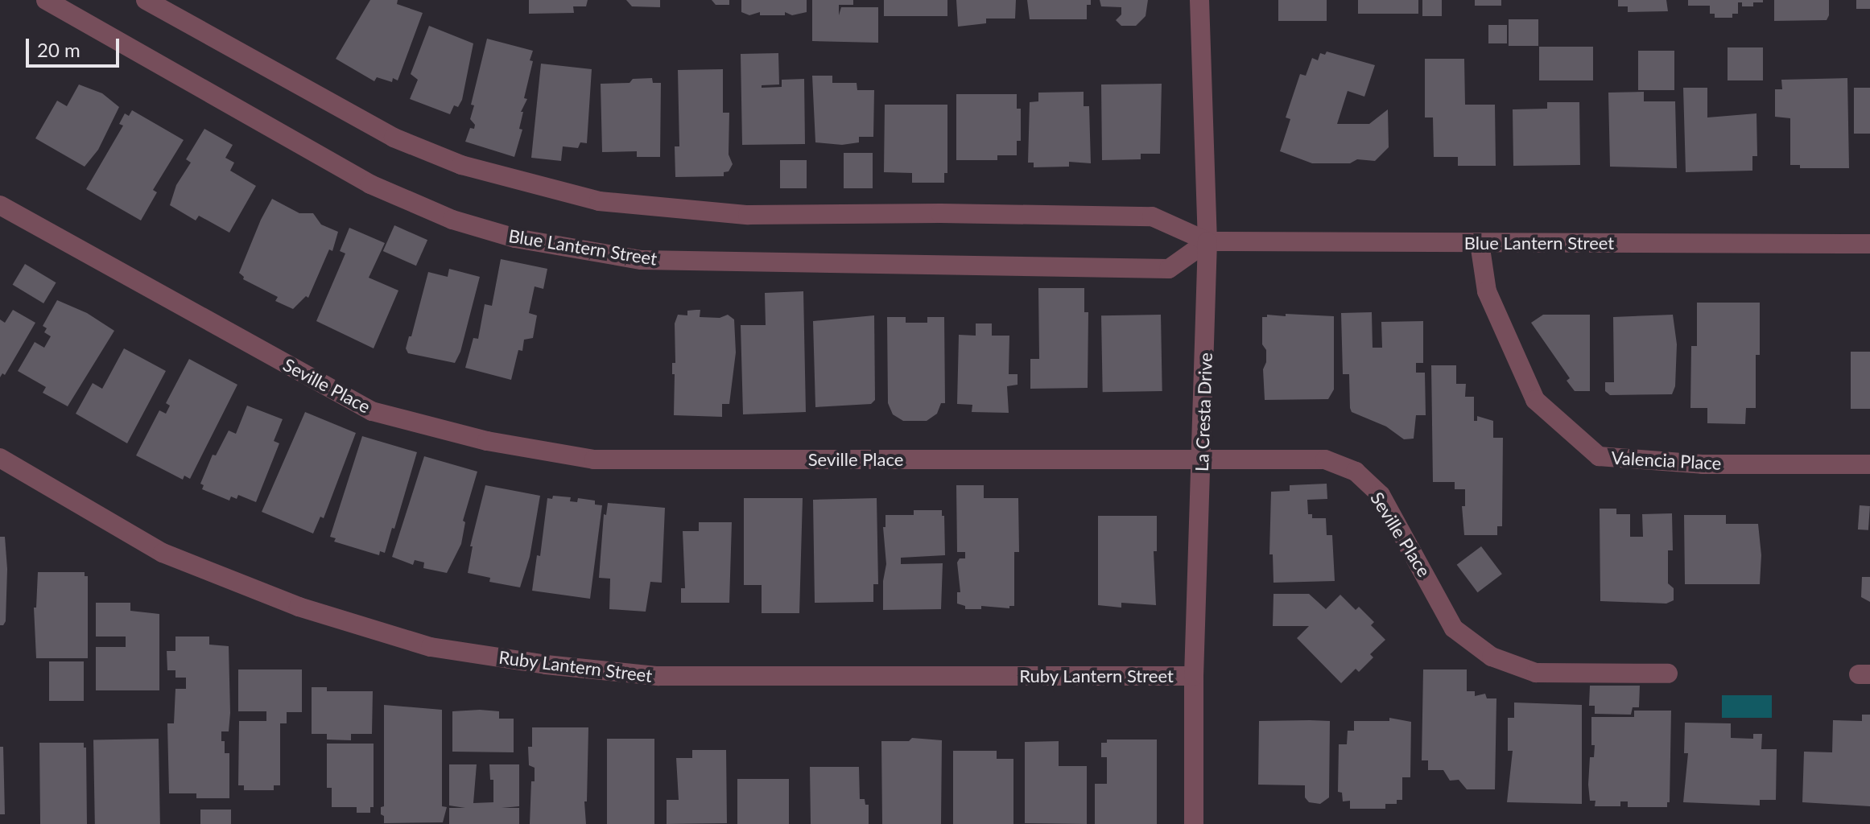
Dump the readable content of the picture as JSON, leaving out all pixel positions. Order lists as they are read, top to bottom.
{
  "streets": {
    "street": [
      "Blue Lantern Street",
      "Seville Place",
      "La Cresta Drive",
      "Valencia Place",
      "Ruby Lantern Street"
    ]
  },
  "crossings": [
    ["Blue Lantern Street", "La Cresta Drive"],
    ["Blue Lantern Street", "Valencia Place"],
    ["Seville Place", "La Cresta Drive"],
    ["La Cresta Drive", "Ruby Lantern Street"]
  ],
  "scale_bar": "20 m"
}
